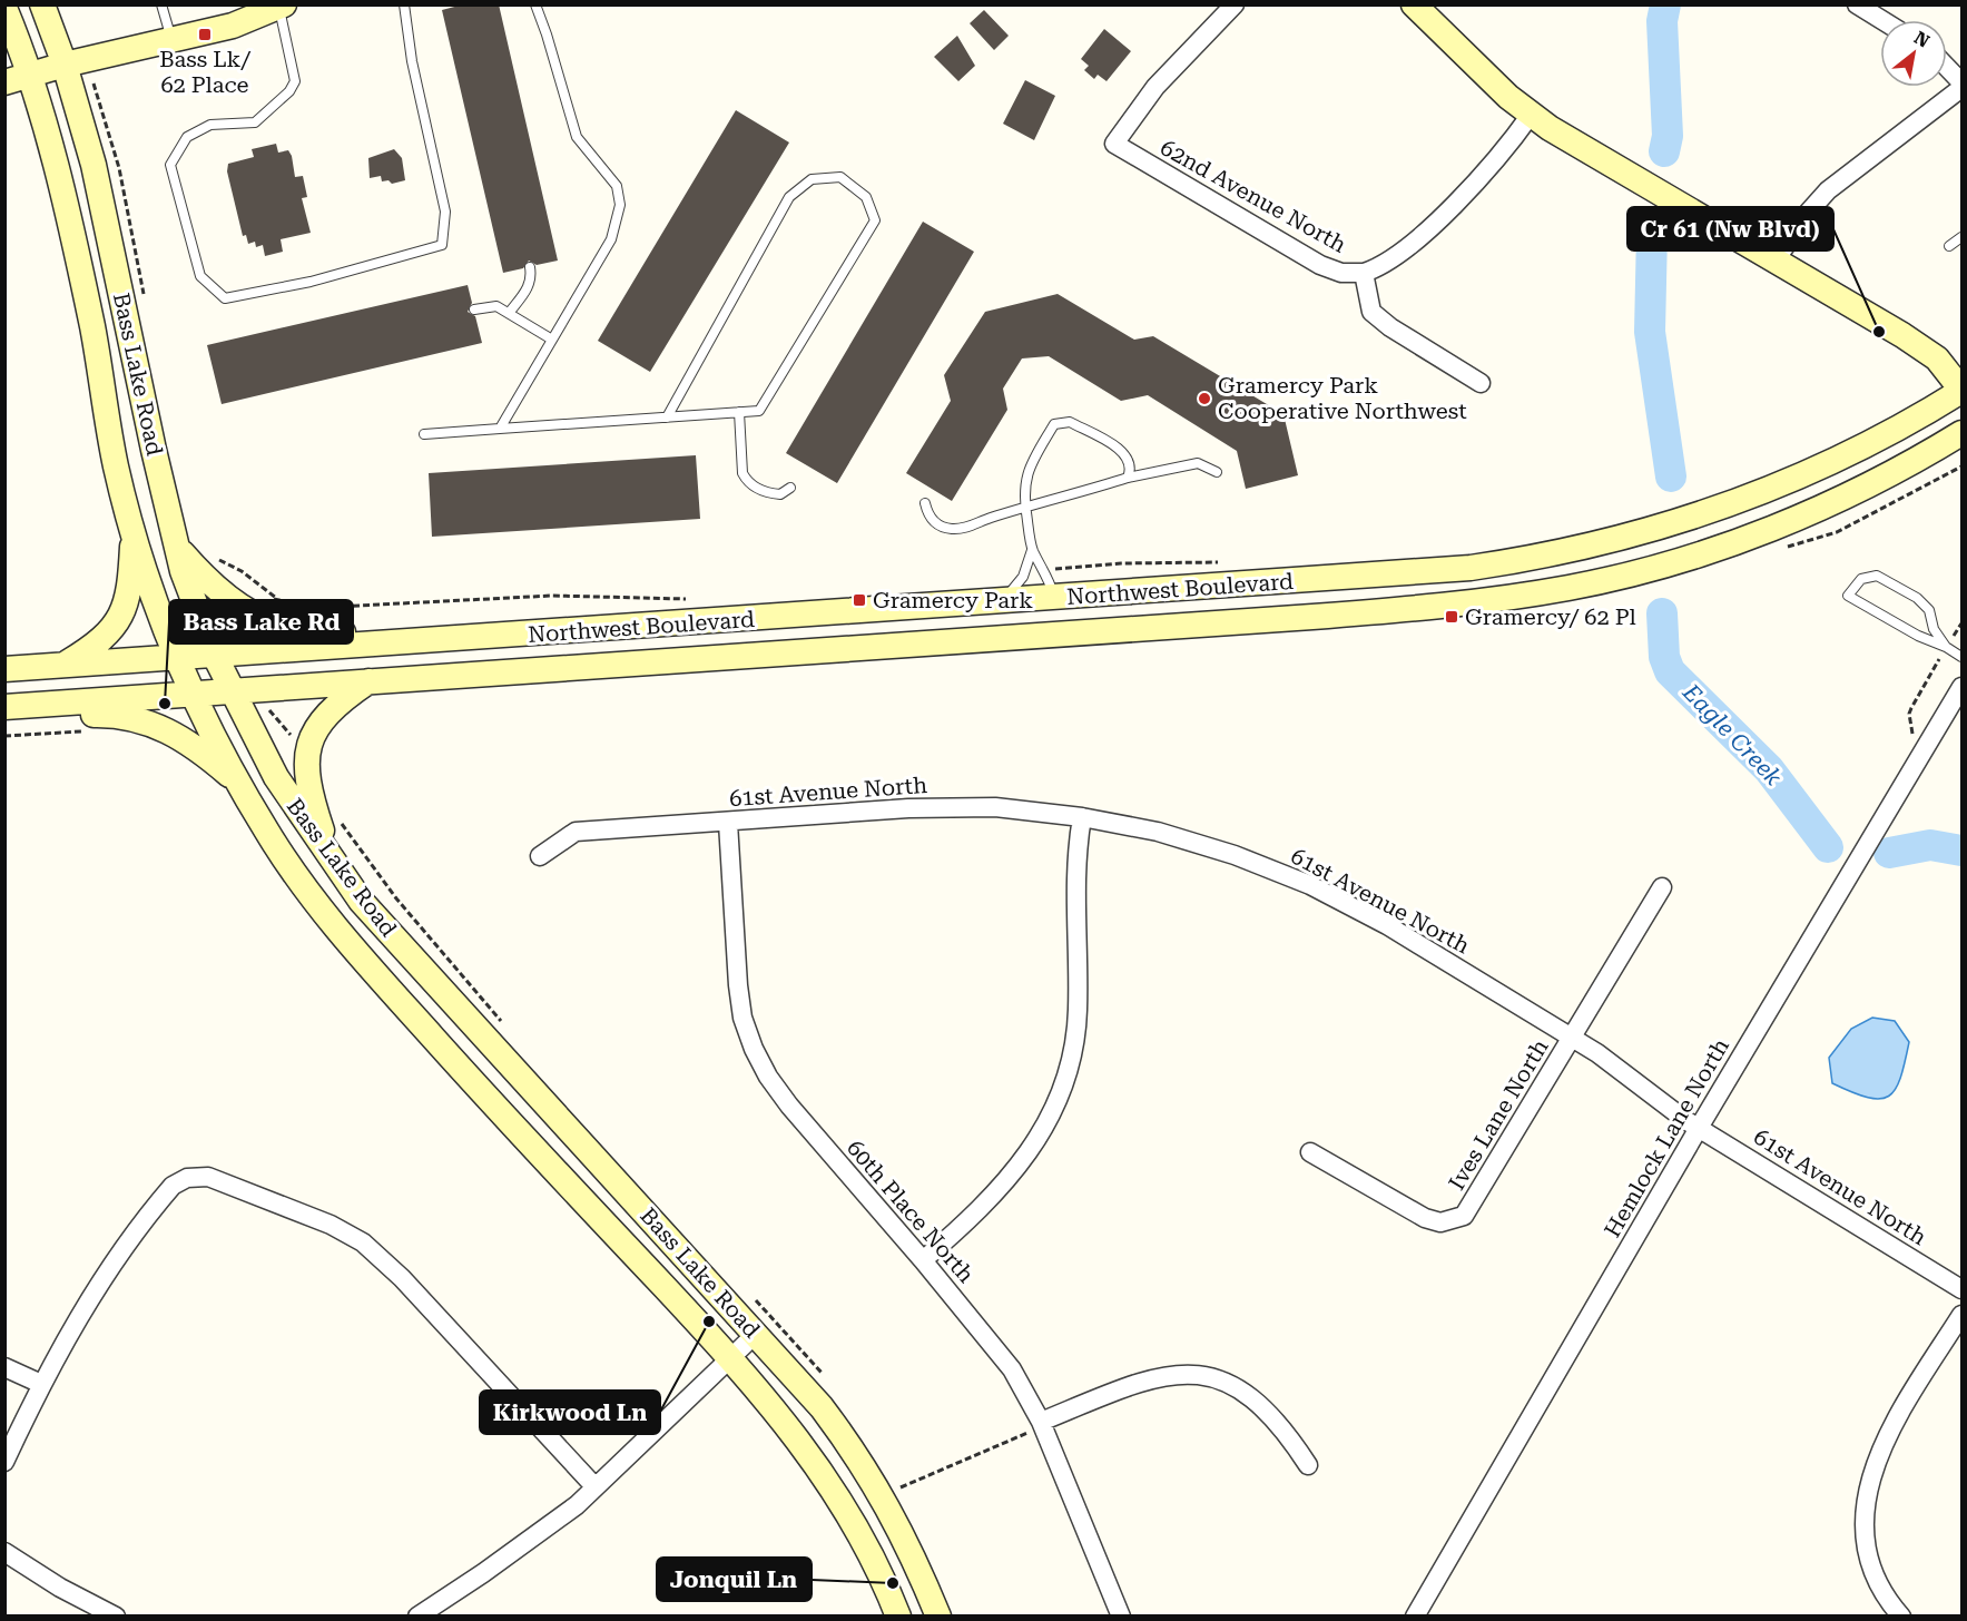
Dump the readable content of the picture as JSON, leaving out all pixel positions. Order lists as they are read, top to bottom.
{
  "streets": {
    "main road": ["Bass Lake Road", "Northwest Boulevard"],
    "street": [
      "62nd Avenue North",
      "61st Avenue North",
      "Ives Lane North",
      "Hemlock Lane North",
      "60th Place North"
    ]
  },
  "crossings": [
    ["Bass Lake Road", "Northwest Boulevard"],
    ["61st Avenue North", "Ives Lane North"],
    ["61st Avenue North", "Hemlock Lane North"],
    ["61st Avenue North", "60th Place North"]
  ],
  "water": ["Eagle Creek"],
  "places": {
    "transit": ["Bass Lk/ 62 Place", "Gramercy Park", "Gramercy/ 62 Pl"],
    "other": [
      "Cr 61 (Nw Blvd)",
      "Gramercy Park Cooperative Northwest",
      "Bass Lake Rd",
      "Kirkwood Ln",
      "Jonquil Ln"
    ]
  },
  "north": "top right"
}
